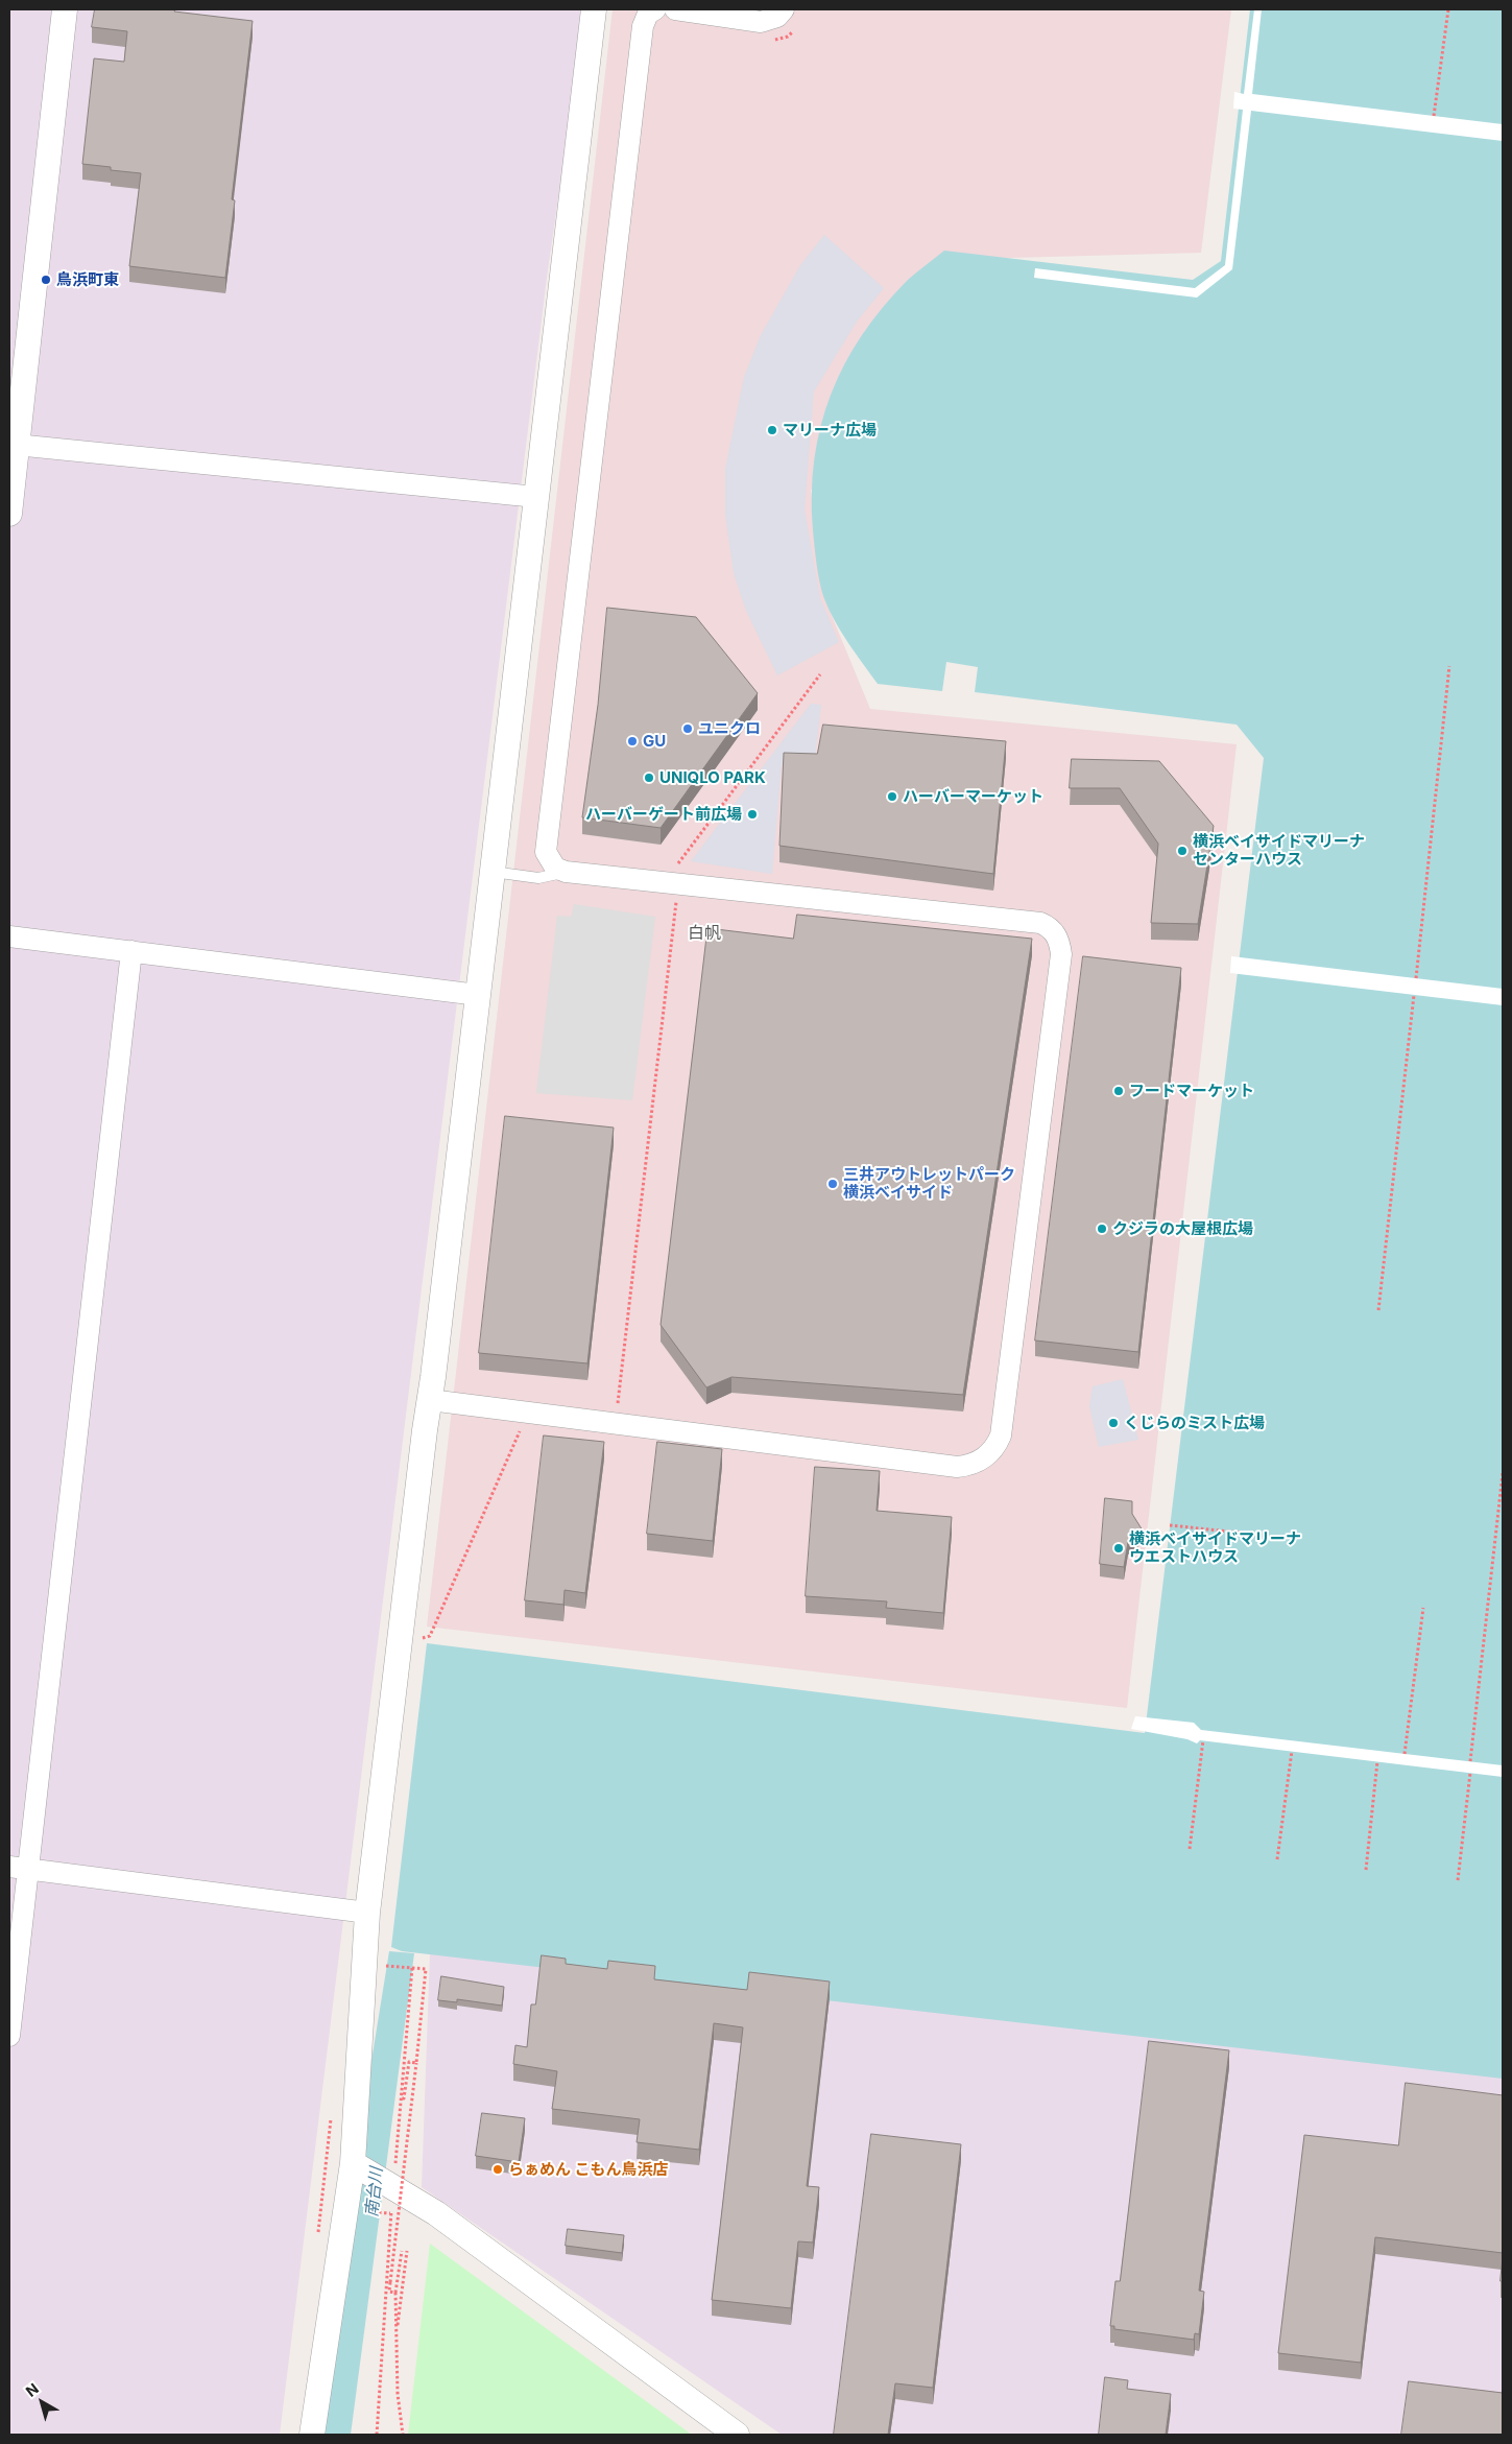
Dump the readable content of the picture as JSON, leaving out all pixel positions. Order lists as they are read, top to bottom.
{
  "districts": ["白帆"],
  "water": ["南台川"],
  "places": [
    "鳥浜町東",
    "マリーナ広場",
    "ユニクロ",
    "GU",
    "UNIQLO PARK",
    "ハーバーマーケット",
    "ハーバーゲート前広場",
    "横浜ベイサイドマリーナ センターハウス",
    "フードマーケット",
    "三井アウトレットパーク 横浜ベイサイド",
    "クジラの大屋根広場",
    "くじらのミスト広場",
    "横浜ベイサイドマリーナ ウエストハウス",
    "らぁめん こもん鳥浜店"
  ],
  "north": "top left"
}
